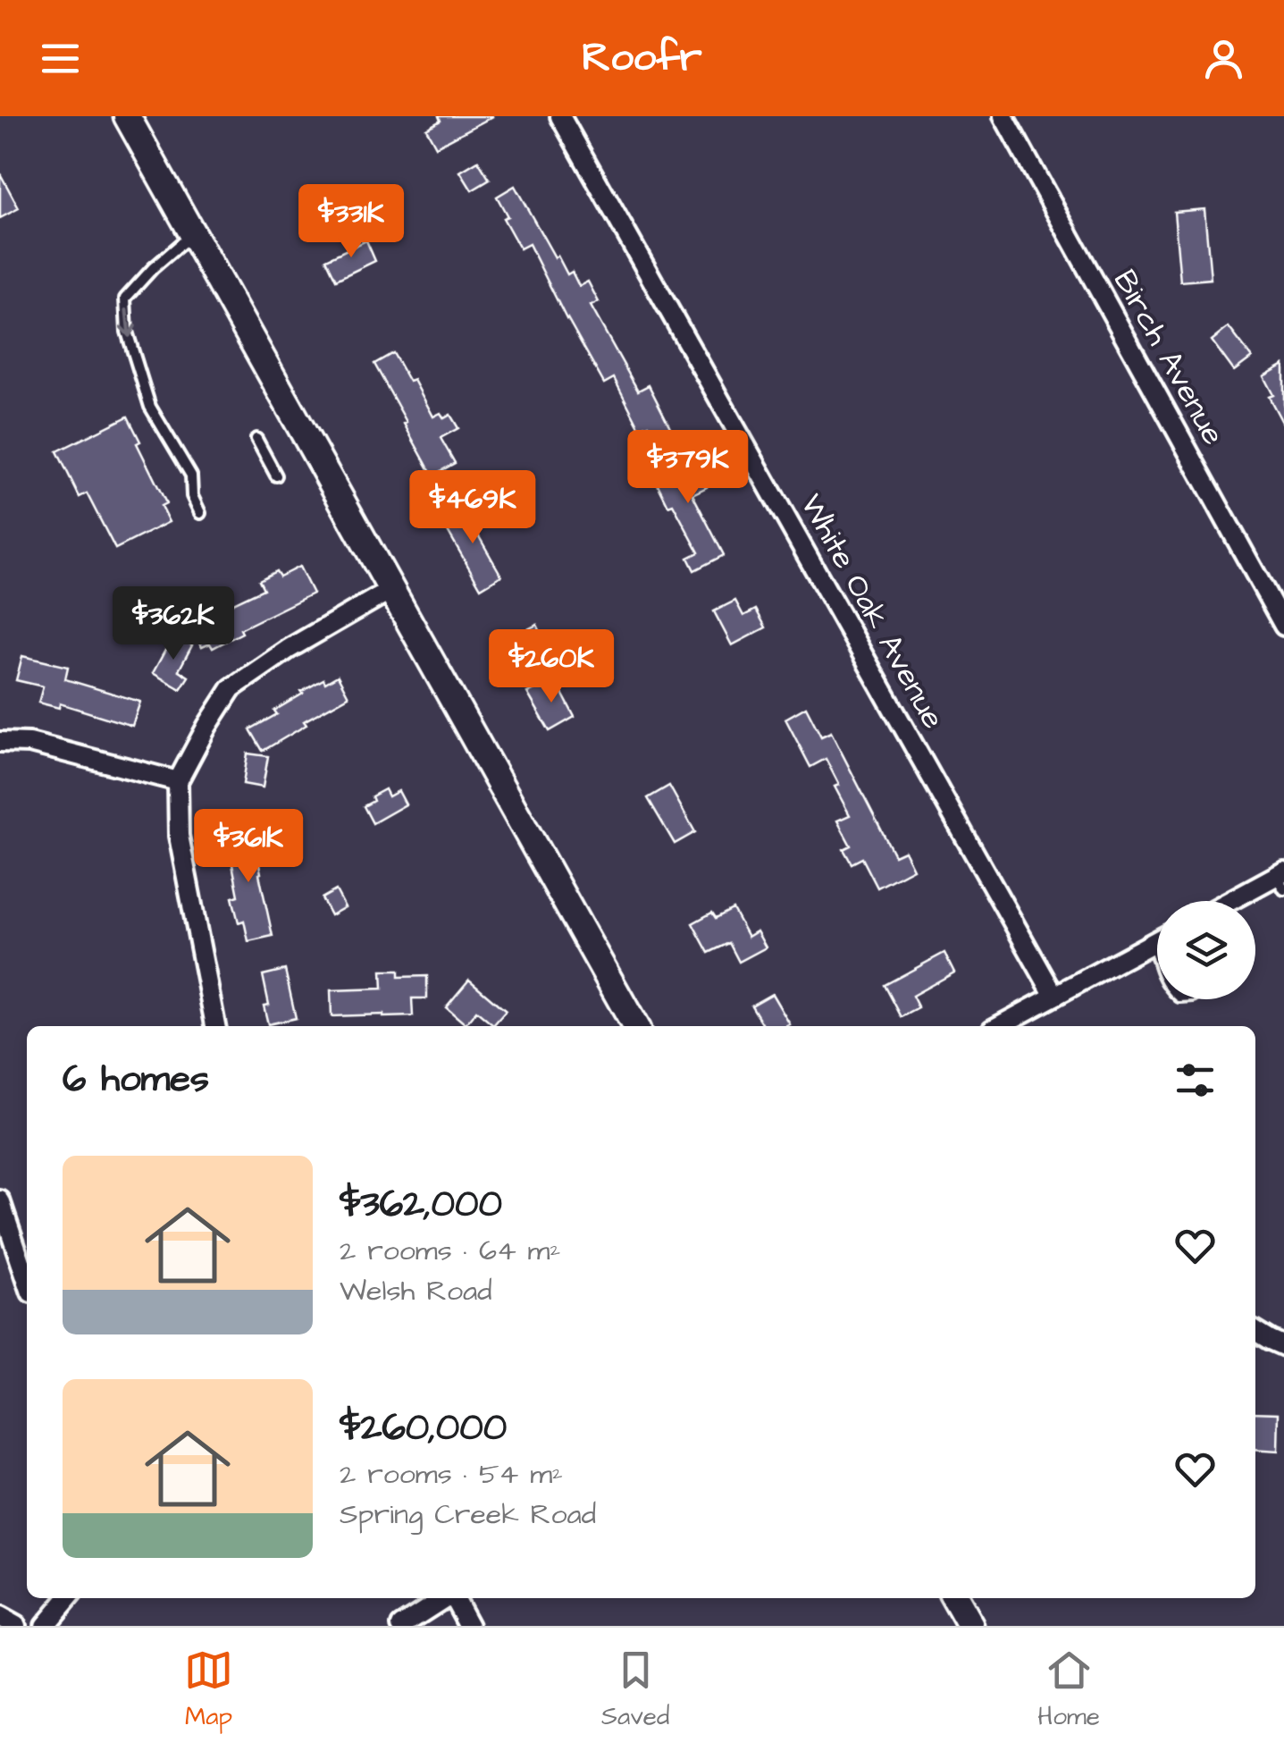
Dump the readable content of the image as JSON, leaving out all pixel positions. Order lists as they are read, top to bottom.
{
  "streets": {
    "street": ["Birch Avenue", "White Oak Avenue"]
  },
  "page": {
    "header": "Roofr",
    "price": [
      "$331K",
      "$379K",
      "$469K",
      "$362K",
      "$260K",
      "$361K"
    ],
    "heading": "6 homes",
    "list": [
      {
        "name": "$362,000",
        "note": "2 rooms · 64 m² · Welsh Road"
      },
      {
        "name": "$260,000",
        "note": "2 rooms · 54 m² · Spring Creek Road"
      }
    ],
    "tabs": ["Map", "Saved", "Home"]
  }
}
